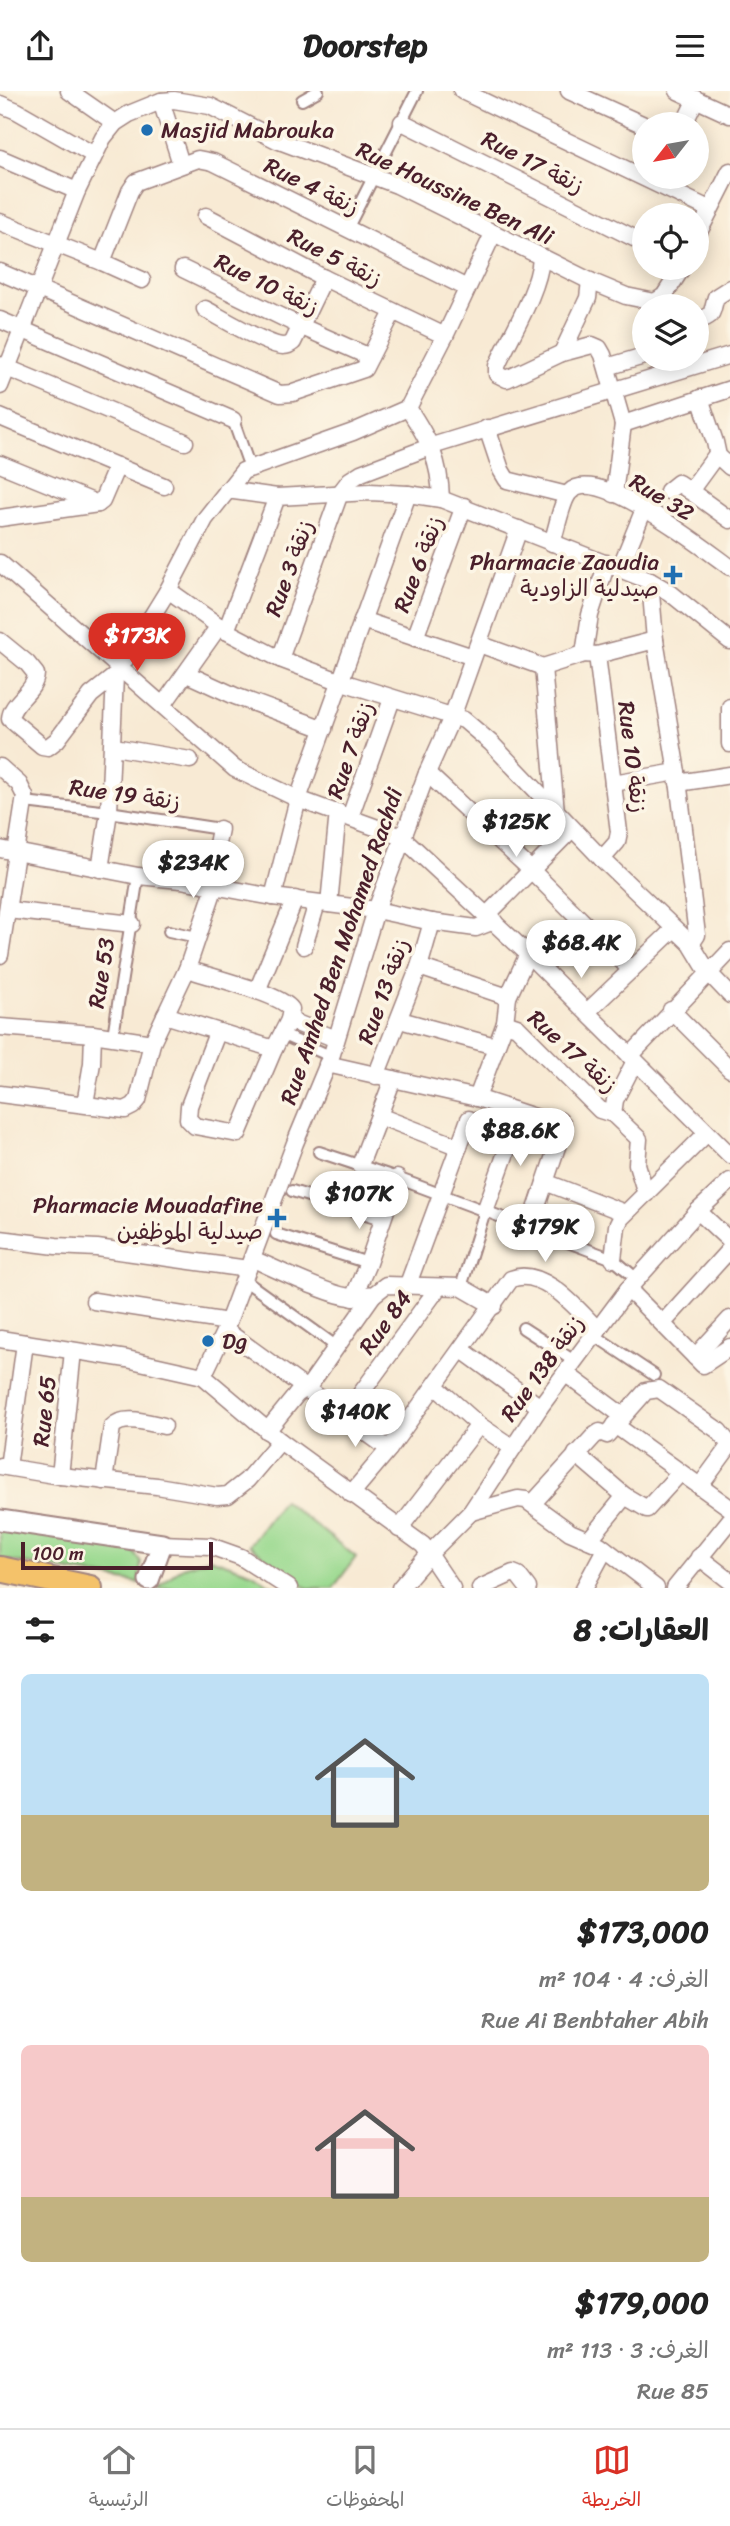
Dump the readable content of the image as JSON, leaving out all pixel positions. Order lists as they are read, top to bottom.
{
  "streets": {
    "street": [
      "Rue 17 زنقة",
      "Rue 4 زنقة",
      "Rue Houssine Ben Ali",
      "Rue 5 زنقة",
      "Rue 10 زنقة",
      "Rue 32",
      "Rue 6 زنقة",
      "Rue 3 زنقة",
      "Rue 7 زنقة",
      "Rue 19 زنقة",
      "Rue Amhed Ben Mohamed Rachdi",
      "Rue 53",
      "Rue 13 زنقة",
      "Rue 84",
      "Rue 138 زنقة",
      "Rue 65"
    ]
  },
  "crossings": [
    ["Rue 10 زنقة", "Rue 32"]
  ],
  "places": {
    "other": ["Masjid Mabrouka", "Dg"],
    "health": ["Pharmacie Zaoudia صيدلية الزاودية", "Pharmacie Mouadafine صيدلية الموظفين"]
  },
  "scale_bar": "100 m",
  "north": "bottom left",
  "page": {
    "header": "Doorstep",
    "price": [
      "$173K",
      "$125K",
      "$234K",
      "$68.4K",
      "$88.6K",
      "$107K",
      "$179K",
      "$140K"
    ],
    "scale": "100 m",
    "heading": "العقارات: 8",
    "list": [
      {
        "name": "$173,000",
        "note": "الغرف: 4 · 104 m² · Rue Ai Benbtaher Abih"
      },
      {
        "name": "$179,000",
        "note": "الغرف: 3 · 113 m² · Rue 85"
      }
    ],
    "tabs": ["الخريطة", "المحفوظات", "الرئيسية"]
  }
}
